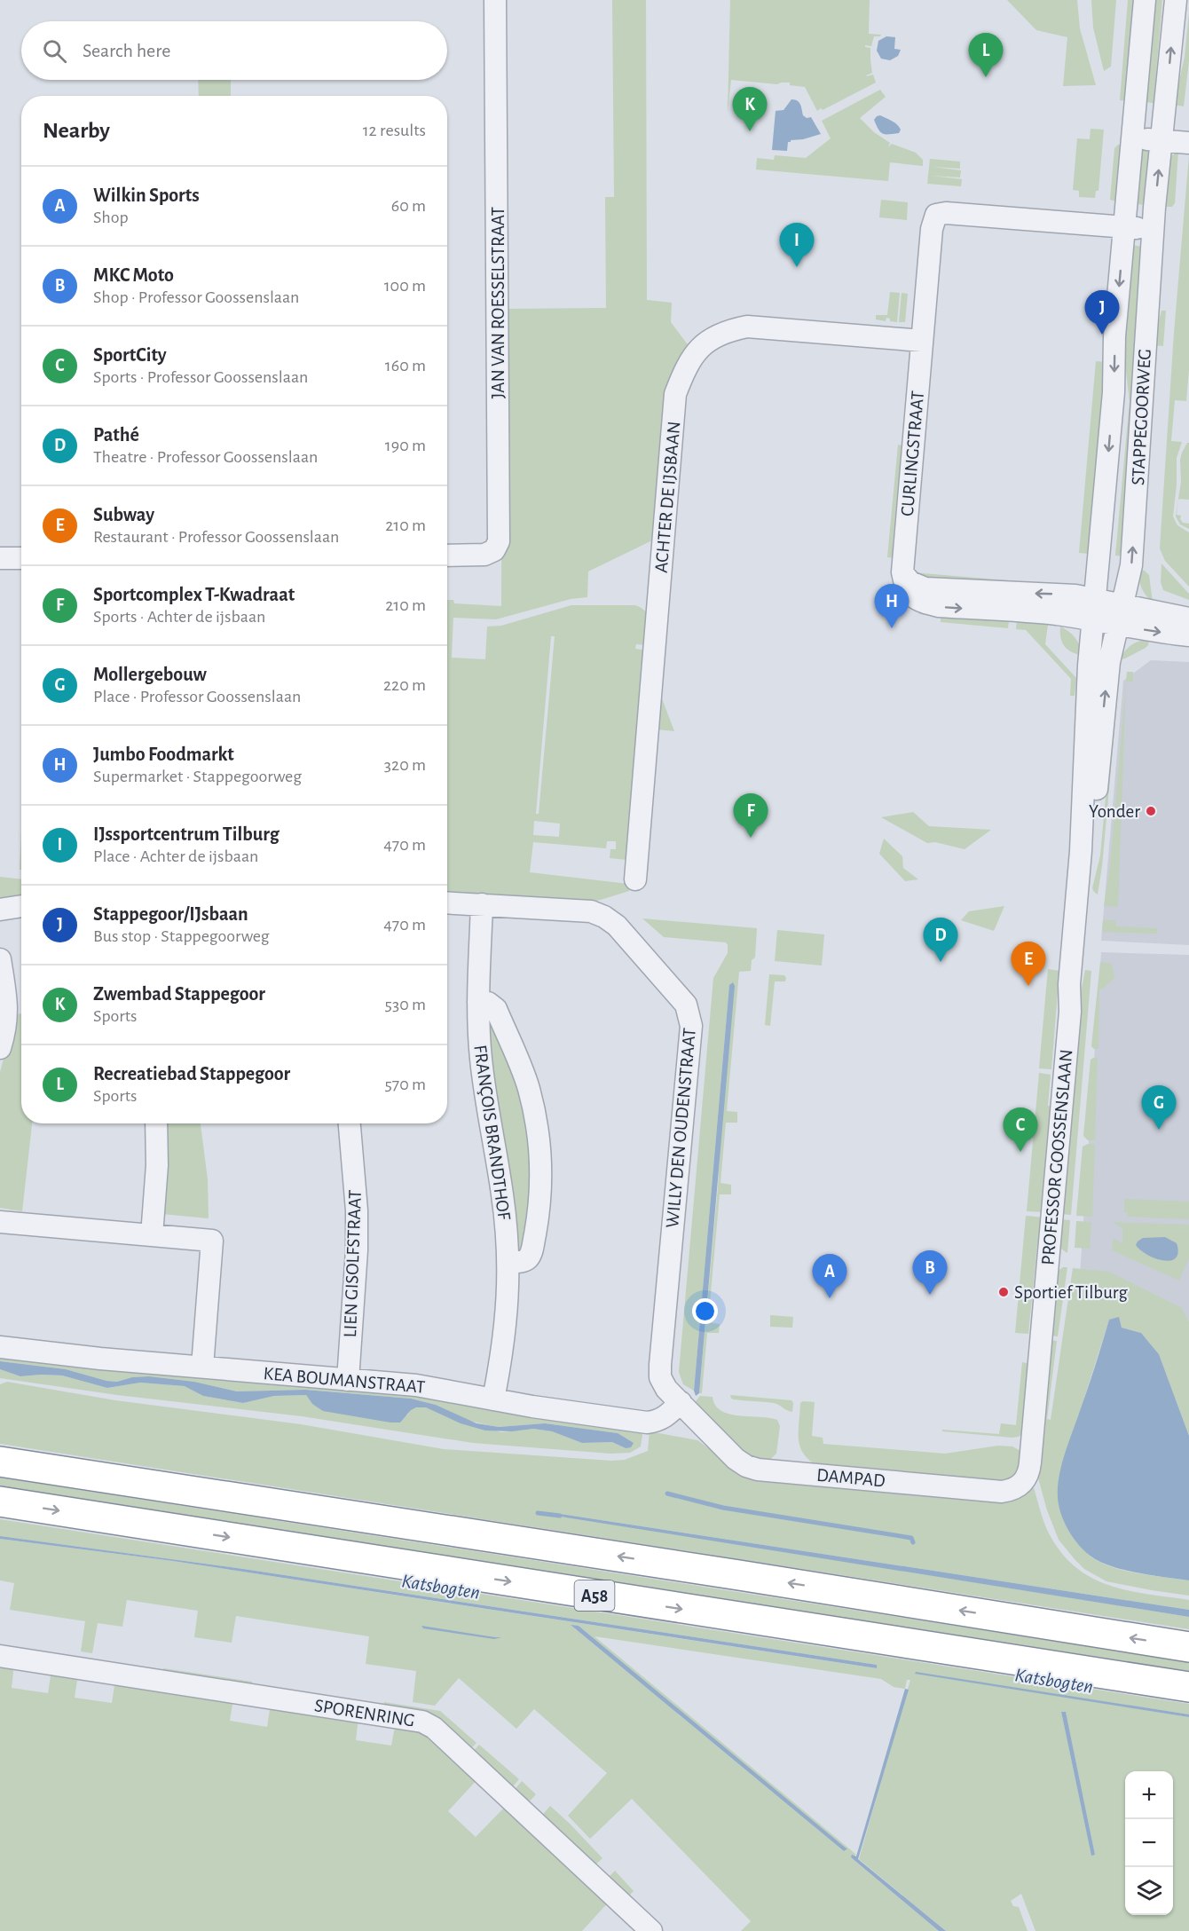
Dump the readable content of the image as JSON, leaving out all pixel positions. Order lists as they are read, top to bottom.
{
  "streets": {
    "highway": ["A58"],
    "street": [
      "JAN VAN ROESSELSTRAAT",
      "STAPPEGOORWEG",
      "CURLINGSTRAAT",
      "ACHTER DE IJSBAAN",
      "WILLY DEN OUDENSTRAAT",
      "FRANÇOIS BRANDTHOF",
      "PROFESSOR GOOSSENSLAAN",
      "LIEN GISOLFSTRAAT",
      "KEA BOUMANSTRAAT",
      "DAMPAD",
      "SPORENRING"
    ]
  },
  "crossings": [
    ["STAPPEGOORWEG", "PROFESSOR GOOSSENSLAAN"],
    ["CURLINGSTRAAT", "ACHTER DE IJSBAAN"],
    ["WILLY DEN OUDENSTRAAT", "FRANÇOIS BRANDTHOF"],
    ["WILLY DEN OUDENSTRAAT", "KEA BOUMANSTRAAT"],
    ["WILLY DEN OUDENSTRAAT", "DAMPAD"],
    ["FRANÇOIS BRANDTHOF", "KEA BOUMANSTRAAT"],
    ["PROFESSOR GOOSSENSLAAN", "DAMPAD"],
    ["LIEN GISOLFSTRAAT", "KEA BOUMANSTRAAT"],
    ["KEA BOUMANSTRAAT", "DAMPAD"]
  ],
  "water": ["Katsbogten"],
  "places": ["Yonder", "Sportief Tilburg"],
  "page": {
    "search": "Search here",
    "pins": [
      "L",
      "K",
      "I",
      "J",
      "H",
      "F",
      "D",
      "E",
      "G",
      "C",
      "B",
      "A"
    ],
    "heading": ["Nearby", "12 results"],
    "list": [
      {
        "mark": "A",
        "name": "Wilkin Sports",
        "note": "Shop",
        "value": "60 m"
      },
      {
        "mark": "B",
        "name": "MKC Moto",
        "note": "Shop · Professor Goossenslaan",
        "value": "100 m"
      },
      {
        "mark": "C",
        "name": "SportCity",
        "note": "Sports · Professor Goossenslaan",
        "value": "160 m"
      },
      {
        "mark": "D",
        "name": "Pathé",
        "note": "Theatre · Professor Goossenslaan",
        "value": "190 m"
      },
      {
        "mark": "E",
        "name": "Subway",
        "note": "Restaurant · Professor Goossenslaan",
        "value": "210 m"
      },
      {
        "mark": "F",
        "name": "Sportcomplex T-Kwadraat",
        "note": "Sports · Achter de ijsbaan",
        "value": "210 m"
      },
      {
        "mark": "G",
        "name": "Mollergebouw",
        "note": "Place · Professor Goossenslaan",
        "value": "220 m"
      },
      {
        "mark": "H",
        "name": "Jumbo Foodmarkt",
        "note": "Supermarket · Stappegoorweg",
        "value": "320 m"
      },
      {
        "mark": "I",
        "name": "IJssportcentrum Tilburg",
        "note": "Place · Achter de ijsbaan",
        "value": "470 m"
      },
      {
        "mark": "J",
        "name": "Stappegoor/IJsbaan",
        "note": "Bus stop · Stappegoorweg",
        "value": "470 m"
      },
      {
        "mark": "K",
        "name": "Zwembad Stappegoor",
        "note": "Sports",
        "value": "530 m"
      },
      {
        "mark": "L",
        "name": "Recreatiebad Stappegoor",
        "note": "Sports",
        "value": "570 m"
      }
    ],
    "map_buttons": ["+", "−"]
  }
}
